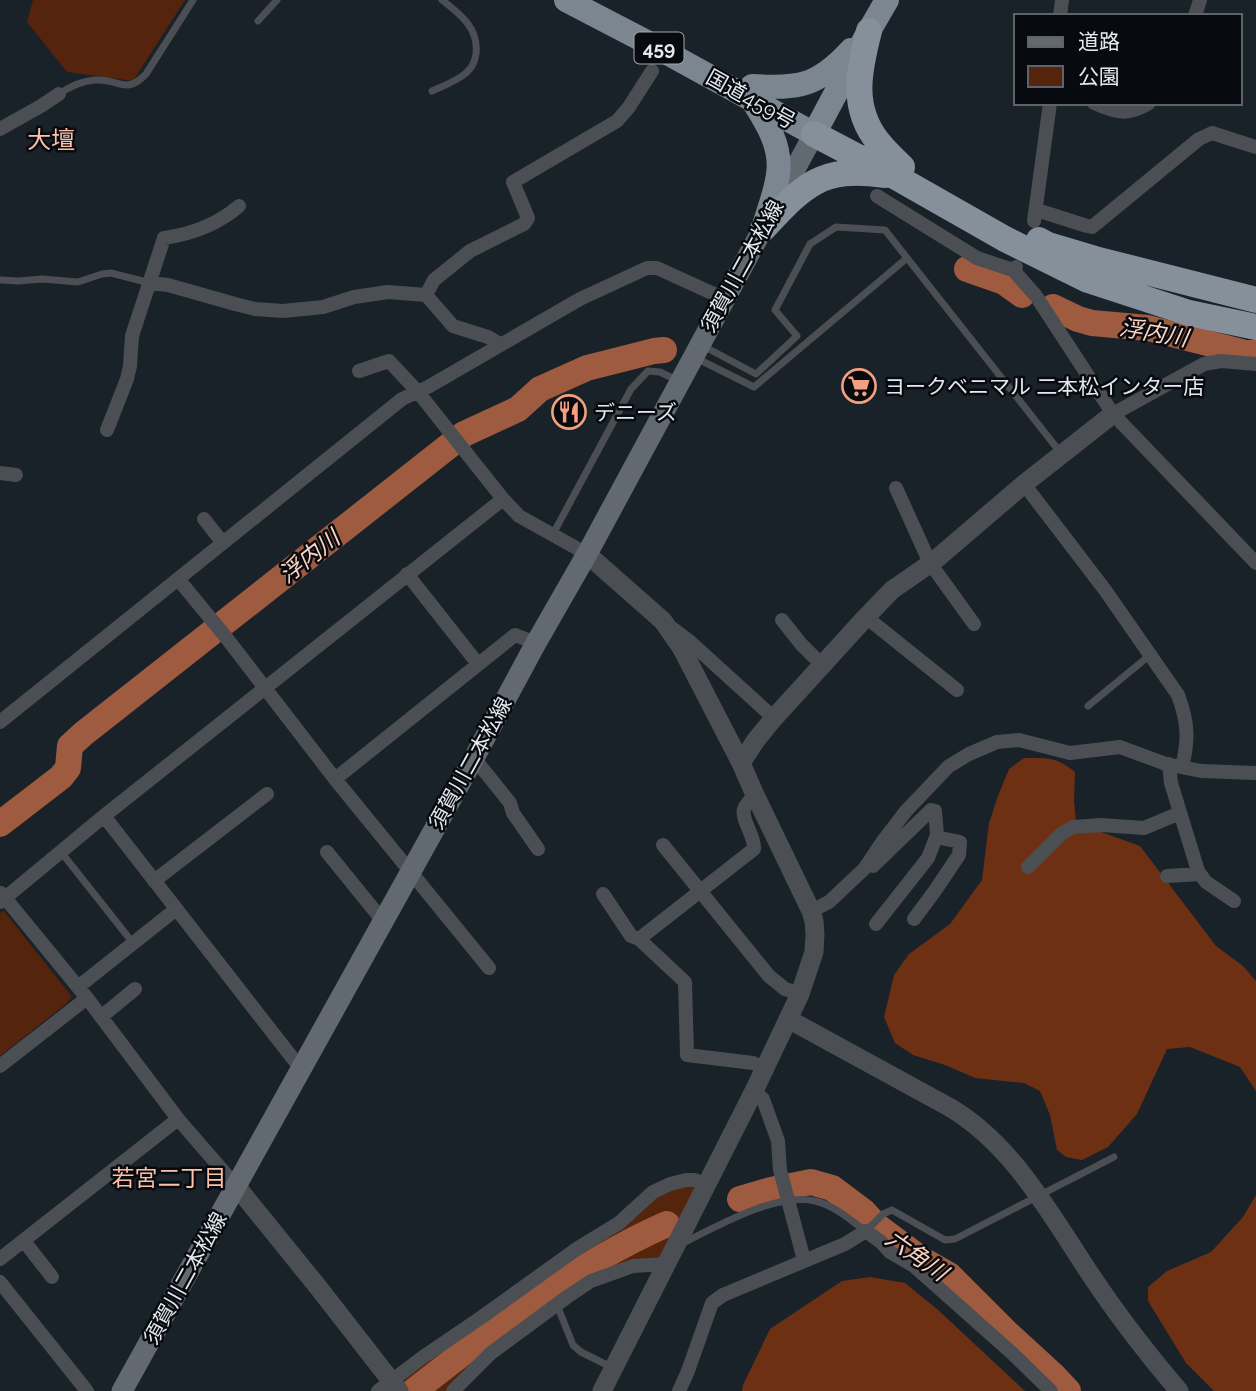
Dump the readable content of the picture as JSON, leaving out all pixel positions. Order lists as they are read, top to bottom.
{
  "streets": {
    "highway": ["459", "国道459号"],
    "main road": ["須賀川二本松線"]
  },
  "crossings": [
    ["国道459号", "須賀川二本松線"]
  ],
  "districts": ["大壇", "若宮二丁目"],
  "water": ["浮内川", "六角川"],
  "places": {
    "supermarket": ["ヨークベニマル 二本松インター店"],
    "restaurant": ["デニーズ"]
  },
  "legend": ["道路", "公園"]
}
